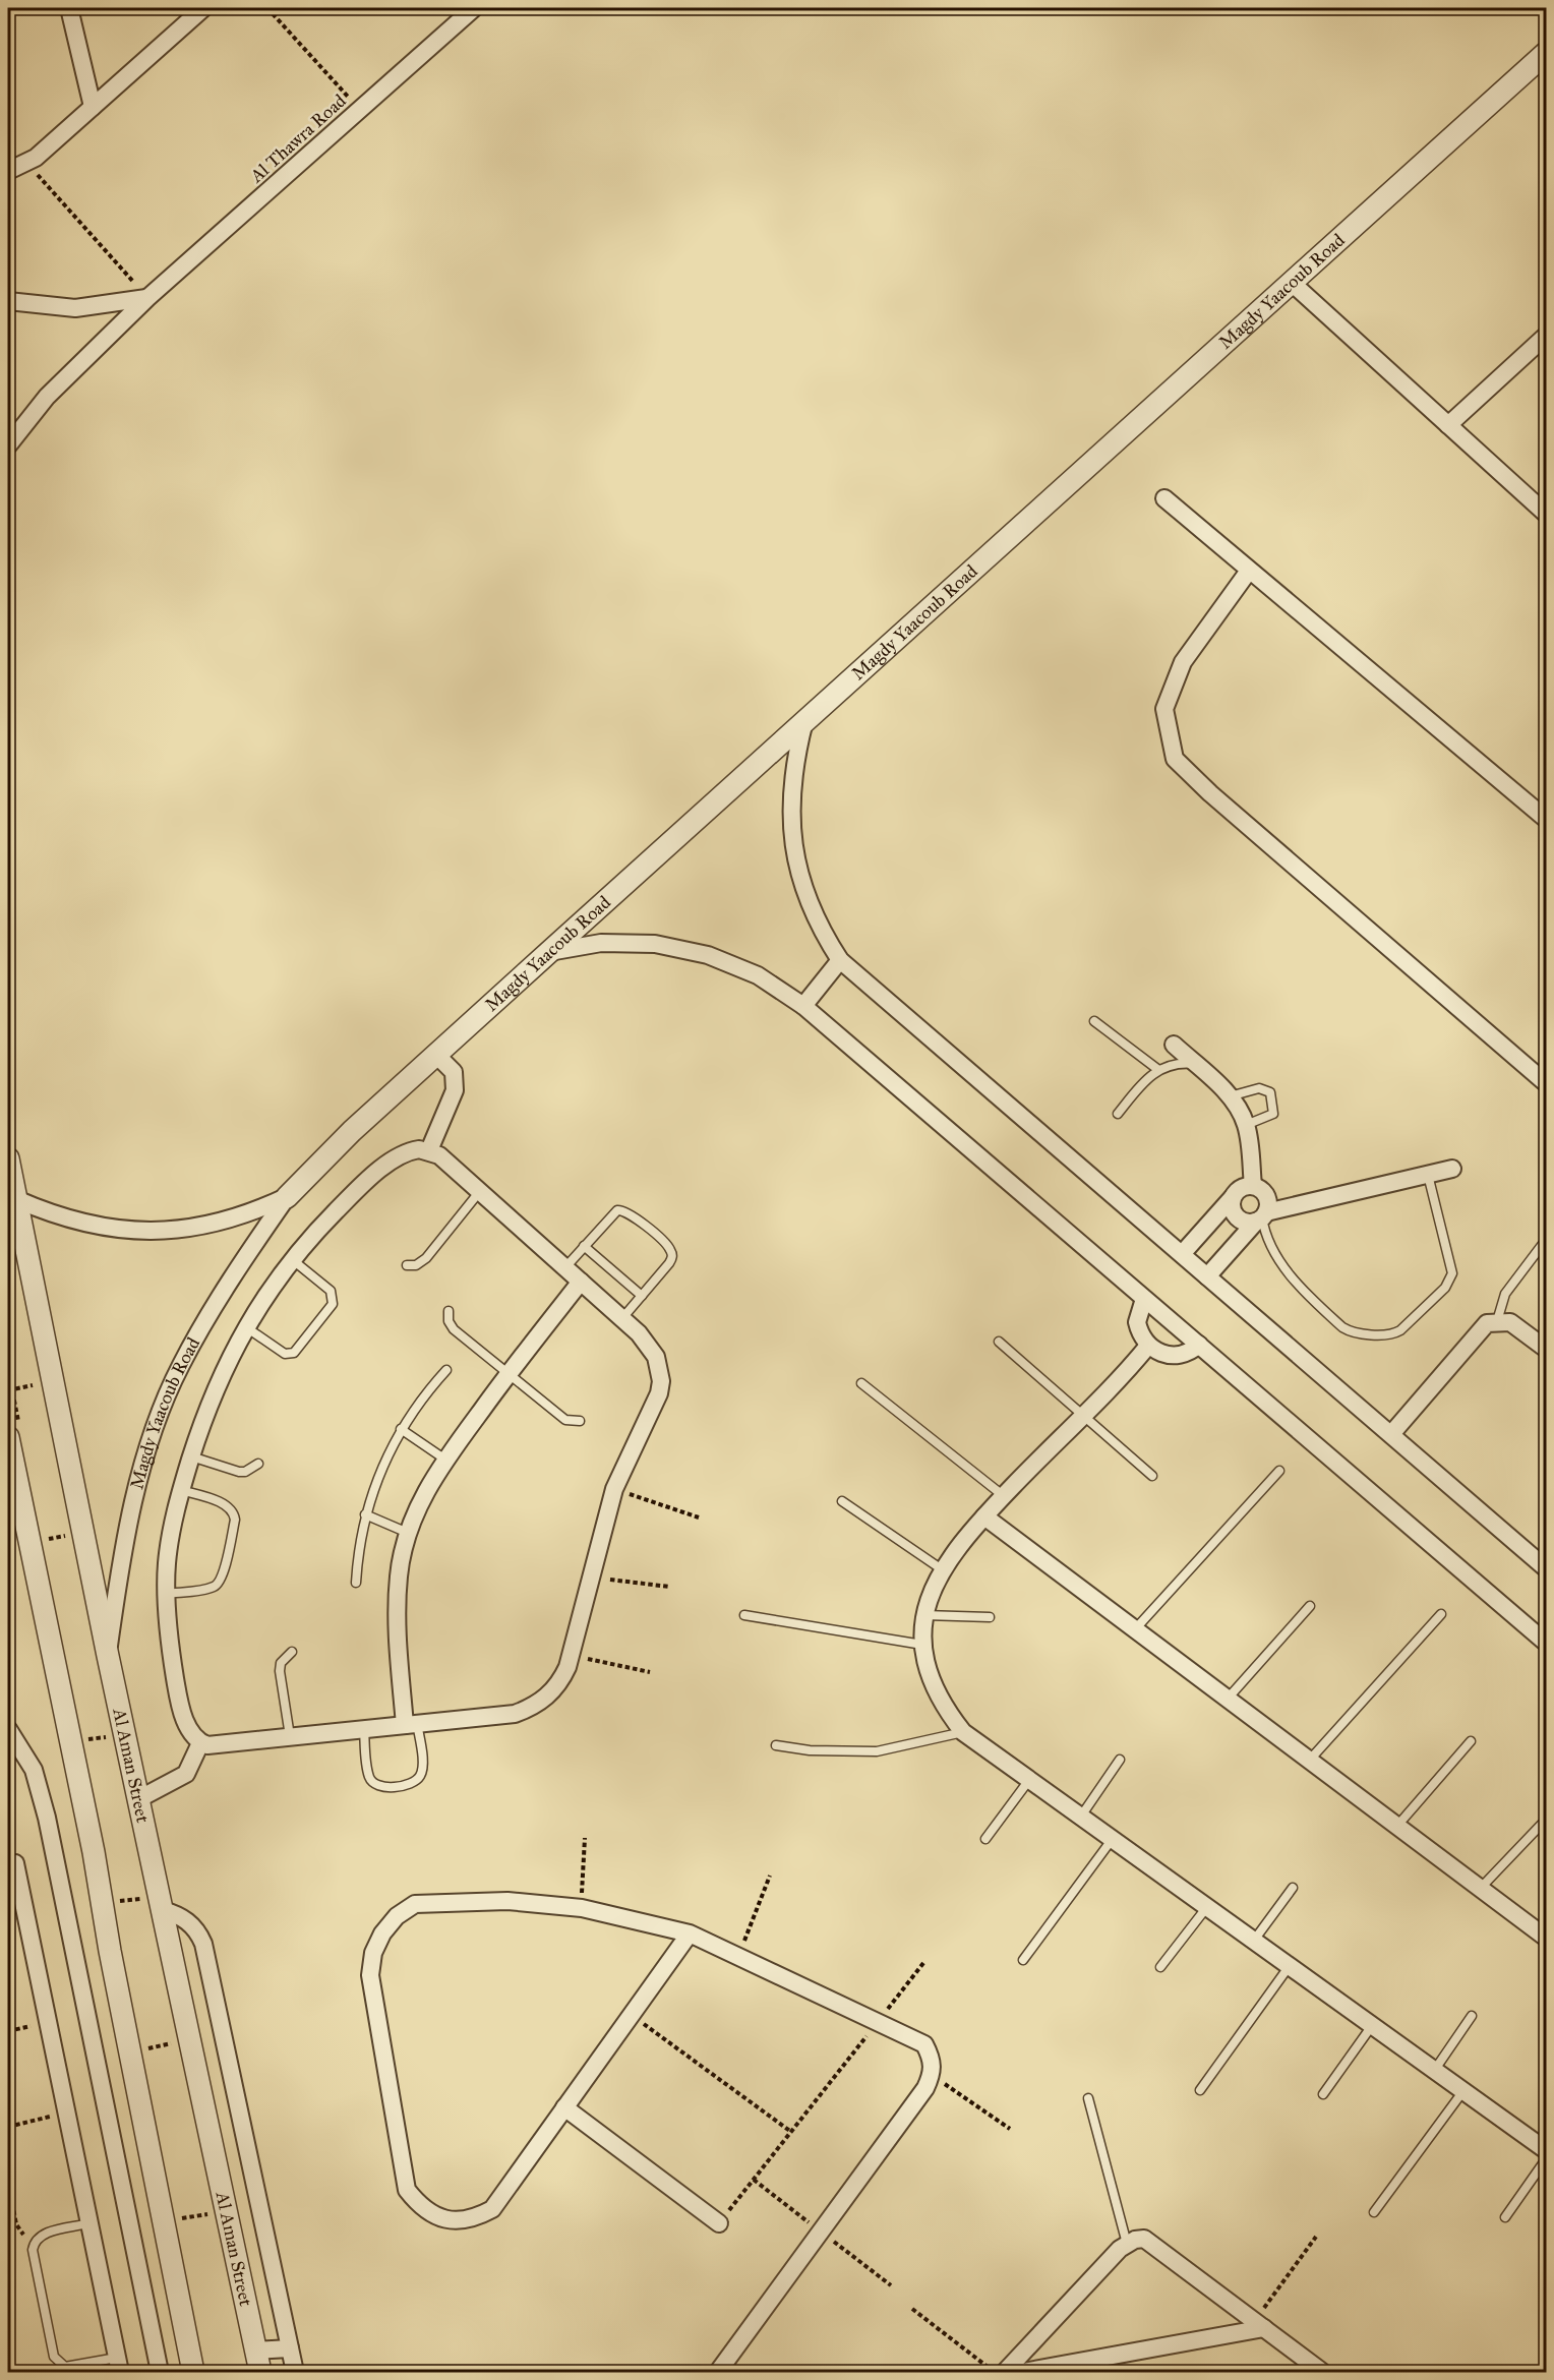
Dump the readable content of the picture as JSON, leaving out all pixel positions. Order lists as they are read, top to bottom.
{
  "streets": {
    "street": ["Al Thawra Road", "Magdy Yaacoub Road", "Al Aman Street"]
  },
  "crossings": [
    ["Magdy Yaacoub Road", "Al Aman Street"]
  ]
}
